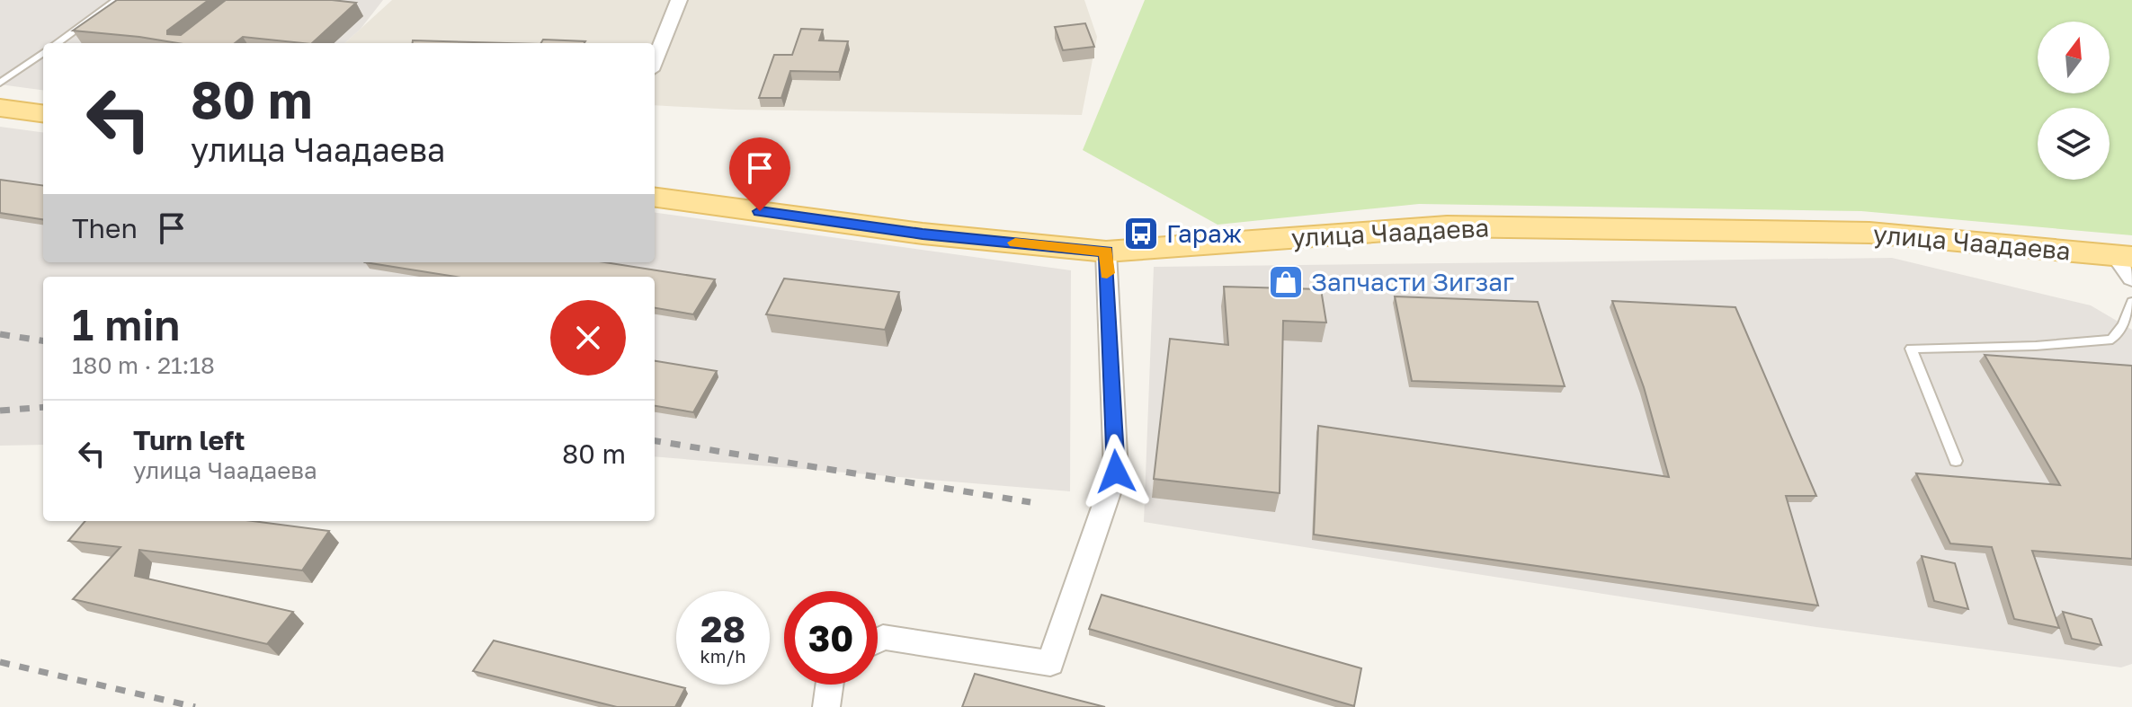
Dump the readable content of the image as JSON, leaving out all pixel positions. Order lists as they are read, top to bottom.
{
  "streets": {
    "main road": ["улица Чаадаева"]
  },
  "places": {
    "bus stop": ["Гараж"],
    "shop": ["Запчасти Зигзаг"]
  },
  "north": "top",
  "page": {
    "turn": ["80 m", "улица Чаадаева"],
    "then": "Then",
    "heading": ["1 min", "180 m · 21:18"],
    "list": [
      {
        "name": "Turn left",
        "note": "улица Чаадаева",
        "value": "80 m"
      }
    ],
    "speed": "28 km/h",
    "limit": "30"
  }
}
